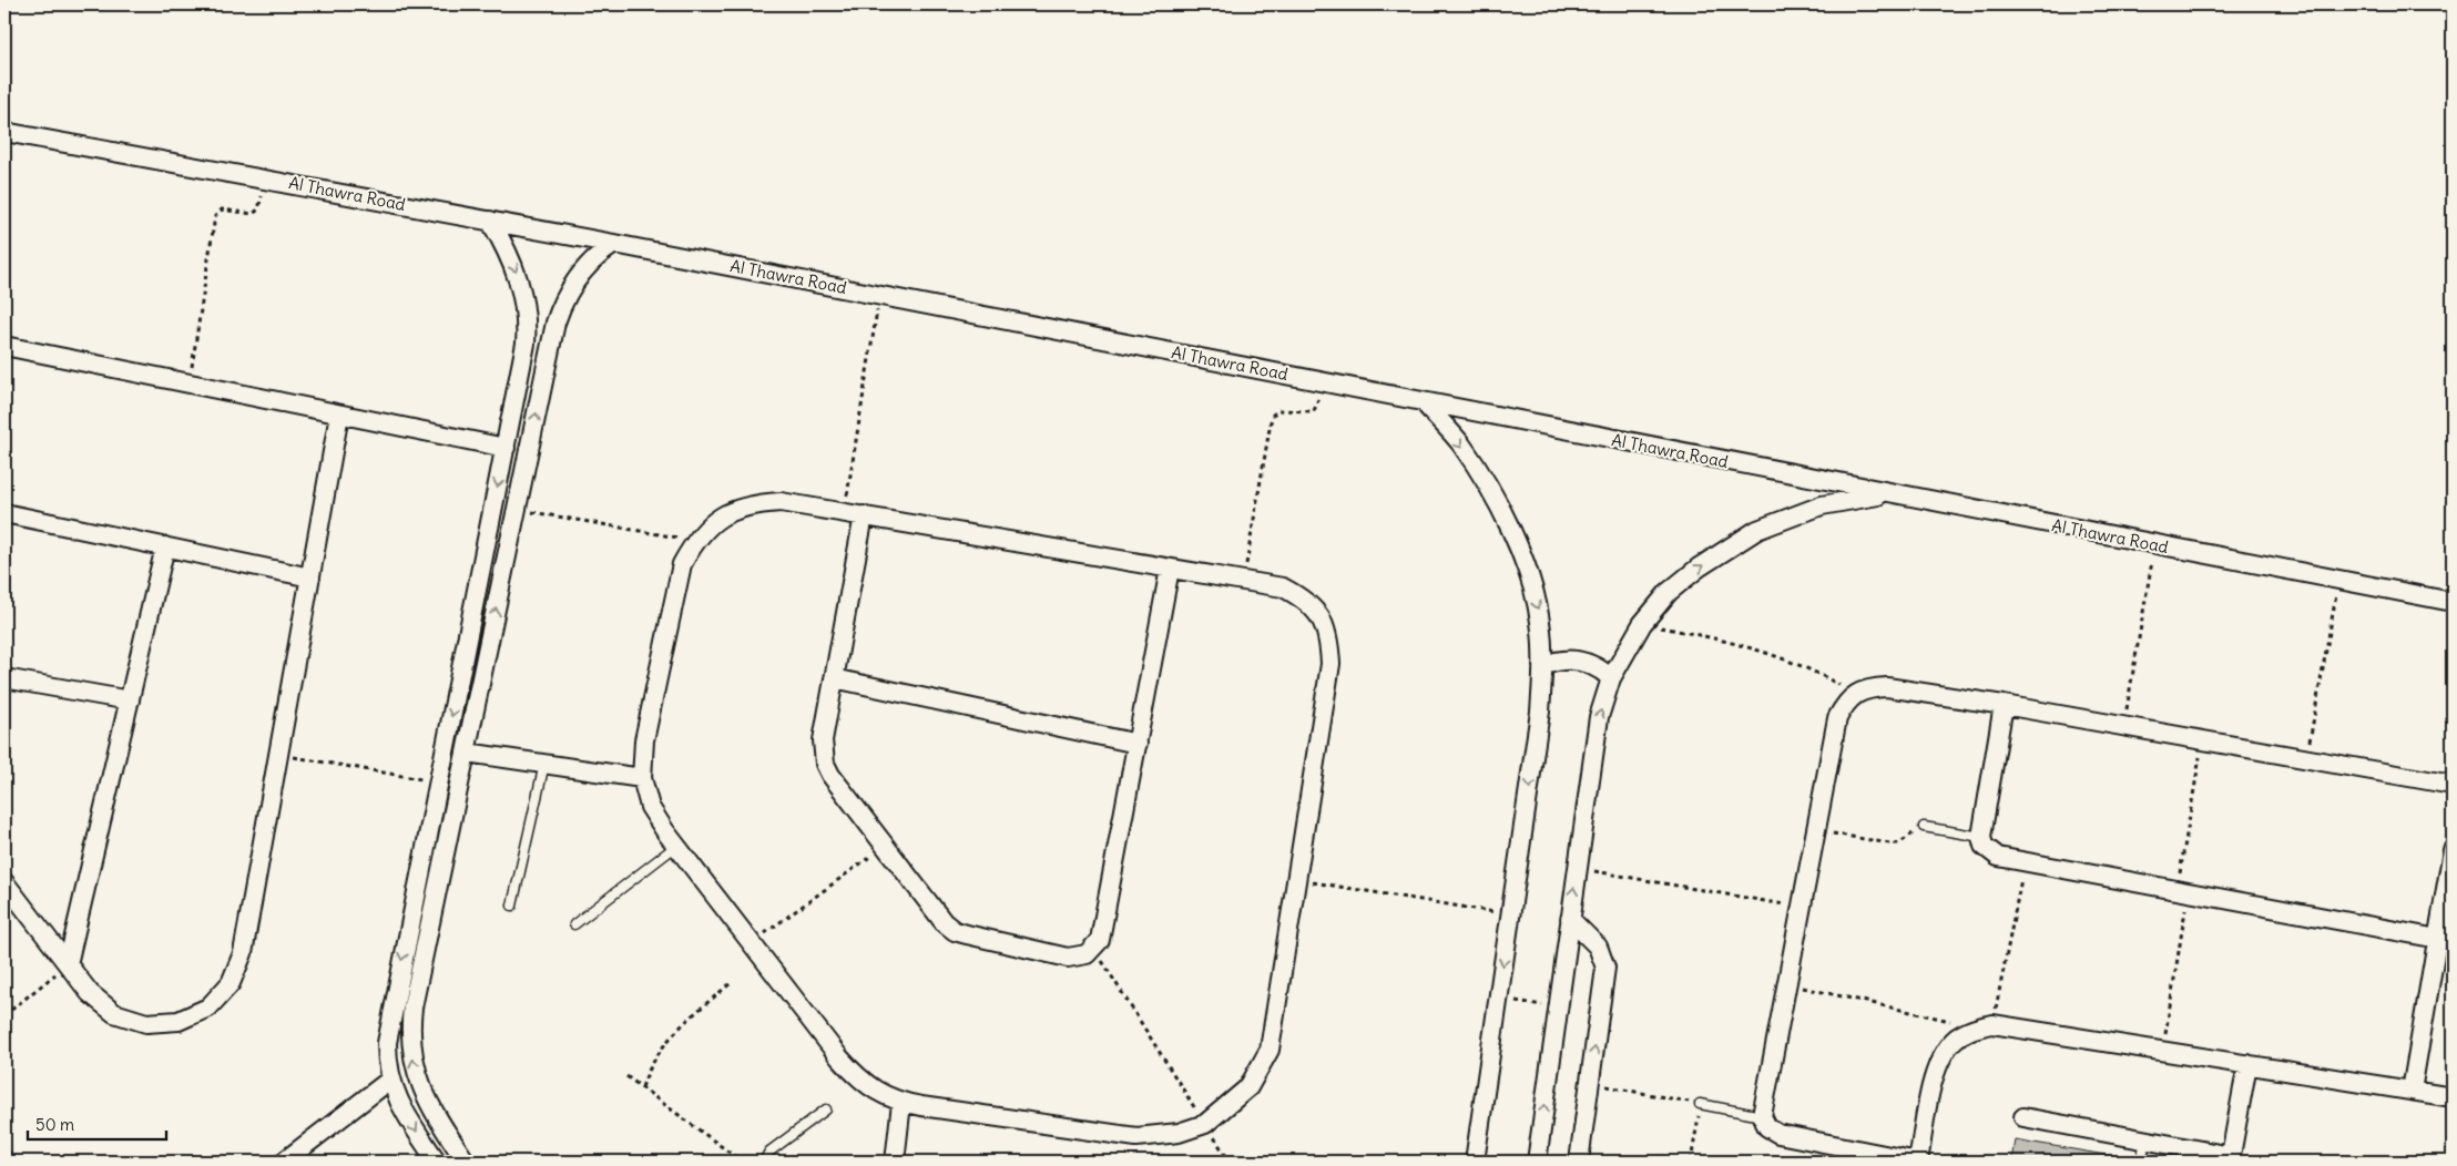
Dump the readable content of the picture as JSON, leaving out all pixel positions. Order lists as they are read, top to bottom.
{
  "streets": {
    "street": ["Al Thawra Road"]
  },
  "scale_bar": "50 m"
}
